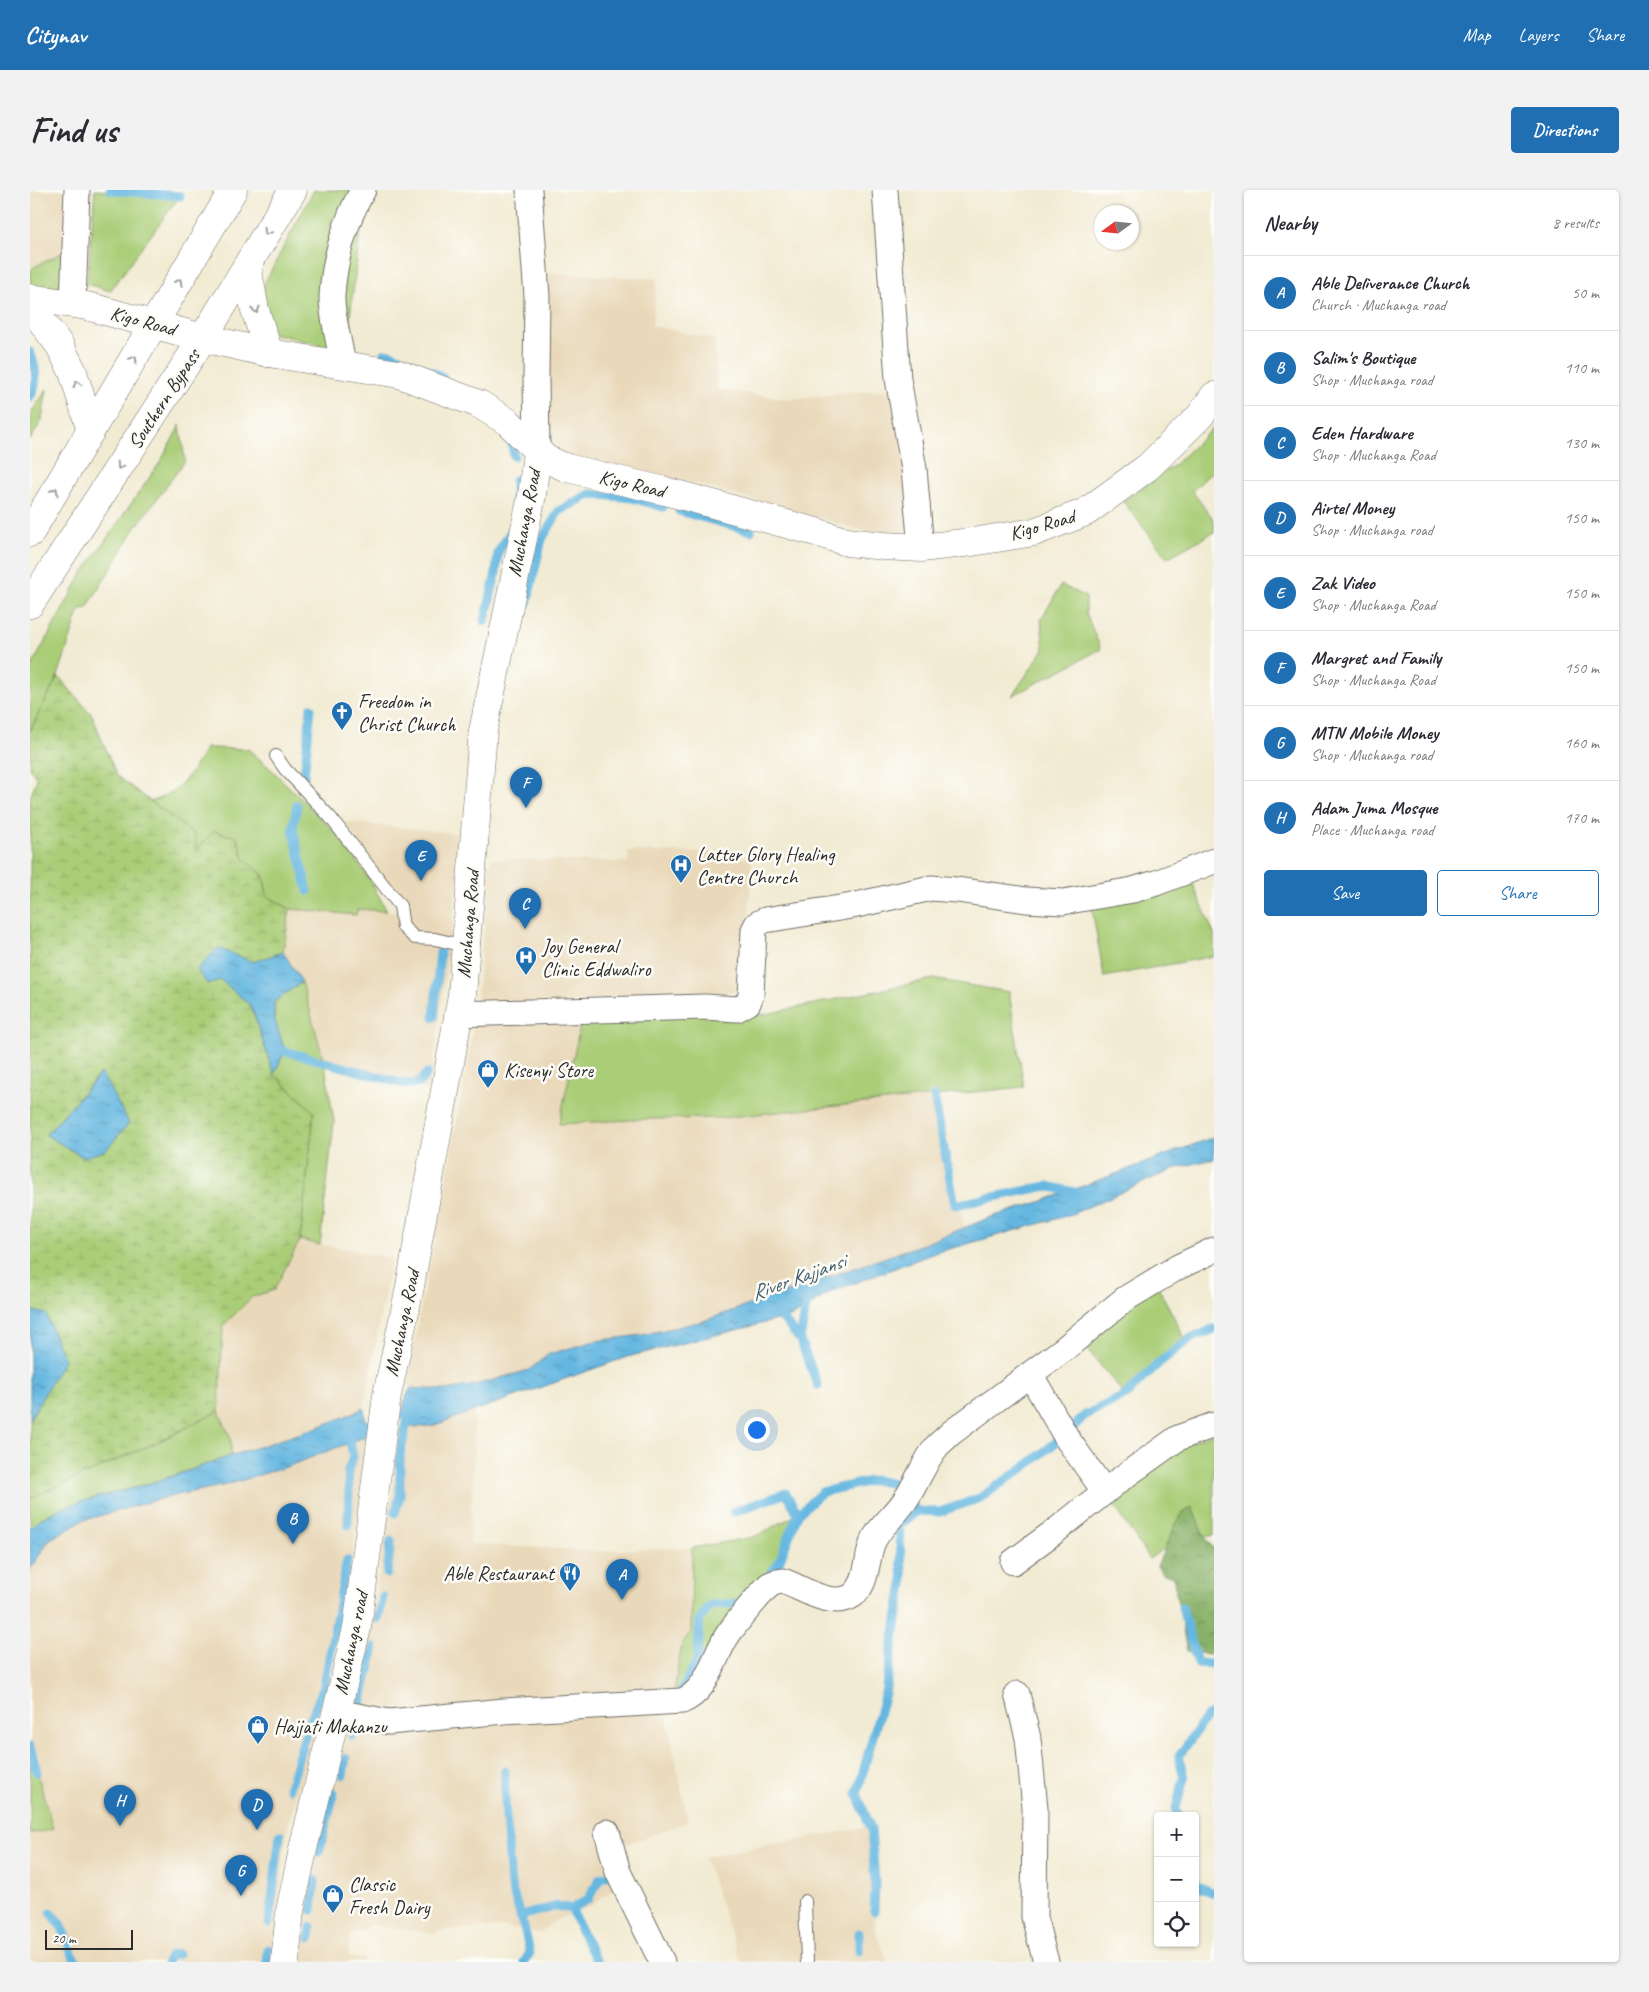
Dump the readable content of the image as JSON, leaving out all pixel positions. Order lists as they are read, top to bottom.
{
  "streets": {
    "main road": [
      "Kigo Road",
      "Southern Bypass",
      "Muchanga Road",
      "Muchanga road"
    ]
  },
  "crossings": [
    ["Kigo Road", "Southern Bypass"],
    ["Kigo Road", "Muchanga Road"],
    ["Muchanga Road", "Muchanga road"]
  ],
  "water": ["River Kajjansi"],
  "places": {
    "church": ["Freedom in Christ Church"],
    "hospital": ["Latter Glory Healing Centre Church", "Joy General Clinic Eddwaliro"],
    "shop": ["Kisenyi Store", "Hajjati Makanzu", "Classic Fresh Dairy"],
    "restaurant": ["Able Restaurant"]
  },
  "scale_bar": "20 m",
  "north": "left",
  "page": {
    "header": "Citynav",
    "nav": ["Map", "Layers", "Share"],
    "buttons": [
      "Directions",
      ["Save", "Share"]
    ],
    "title": "Find us",
    "heading": ["Nearby", "8 results"],
    "list": [
      {
        "mark": "A",
        "name": "Able Deliverance Church",
        "note": "Church · Muchanga road",
        "value": "50 m"
      },
      {
        "mark": "B",
        "name": "Salim's Boutique",
        "note": "Shop · Muchanga road",
        "value": "110 m"
      },
      {
        "mark": "C",
        "name": "Eden Hardware",
        "note": "Shop · Muchanga Road",
        "value": "130 m"
      },
      {
        "mark": "D",
        "name": "Airtel Money",
        "note": "Shop · Muchanga road",
        "value": "150 m"
      },
      {
        "mark": "E",
        "name": "Zak Video",
        "note": "Shop · Muchanga Road",
        "value": "150 m"
      },
      {
        "mark": "F",
        "name": "Margret and Family",
        "note": "Shop · Muchanga Road",
        "value": "150 m"
      },
      {
        "mark": "G",
        "name": "MTN Mobile Money",
        "note": "Shop · Muchanga road",
        "value": "160 m"
      },
      {
        "mark": "H",
        "name": "Adam Juma Mosque",
        "note": "Place · Muchanga road",
        "value": "170 m"
      }
    ],
    "pins": [
      "F",
      "E",
      "C",
      "B",
      "A",
      "H",
      "D",
      "G"
    ],
    "map_buttons": ["+", "−"],
    "scale": "20 m"
  }
}
